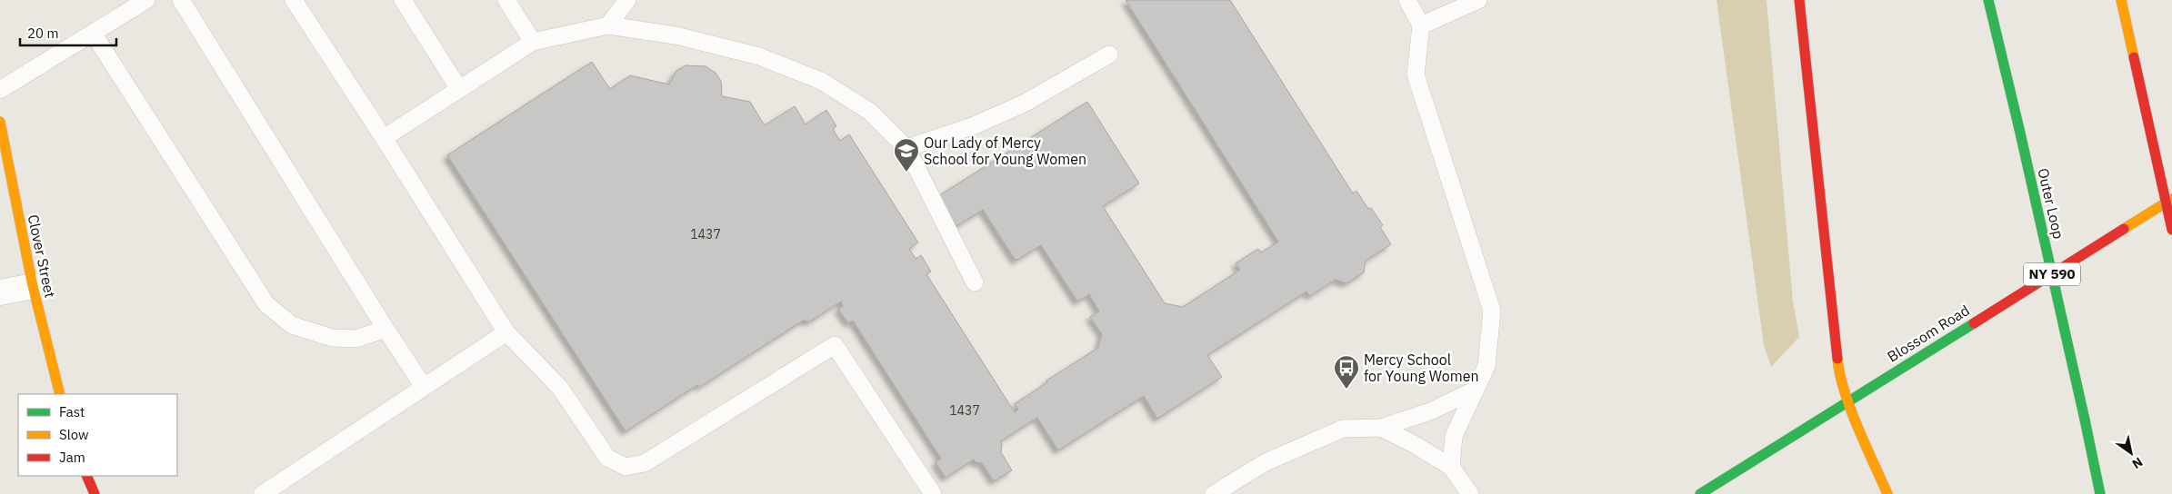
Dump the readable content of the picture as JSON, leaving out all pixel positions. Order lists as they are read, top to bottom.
{
  "streets": {
    "main road": [
      "Outer Loop",
      "Clover Street",
      "NY 590",
      "Blossom Road"
    ]
  },
  "places": {
    "school or university": ["Our Lady of Mercy School for Young Women"],
    "bus stop": ["Mercy School for Young Women"]
  },
  "house_numbers": ["1437", "1437"],
  "legend": ["Fast", "Slow", "Jam"],
  "scale_bar": "20 m",
  "north": "bottom right"
}
